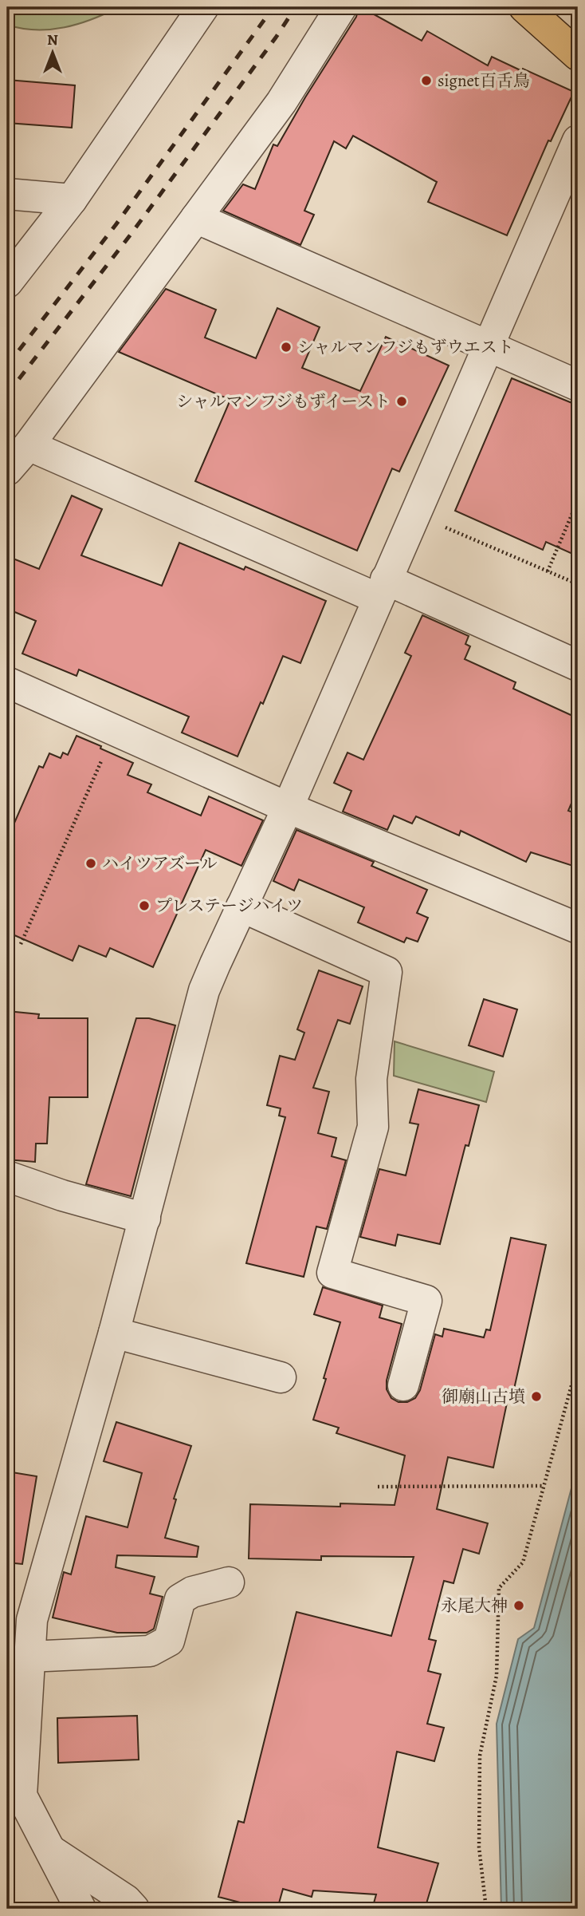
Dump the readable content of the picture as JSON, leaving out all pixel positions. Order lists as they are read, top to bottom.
{
  "places": [
    "signet百舌鳥",
    "シャルマンフジもずウエスト",
    "シャルマンフジもずイースト",
    "ハイツアズール",
    "プレステージハイツ",
    "御廟山古墳",
    "永尾大神"
  ],
  "north": "top"
}
